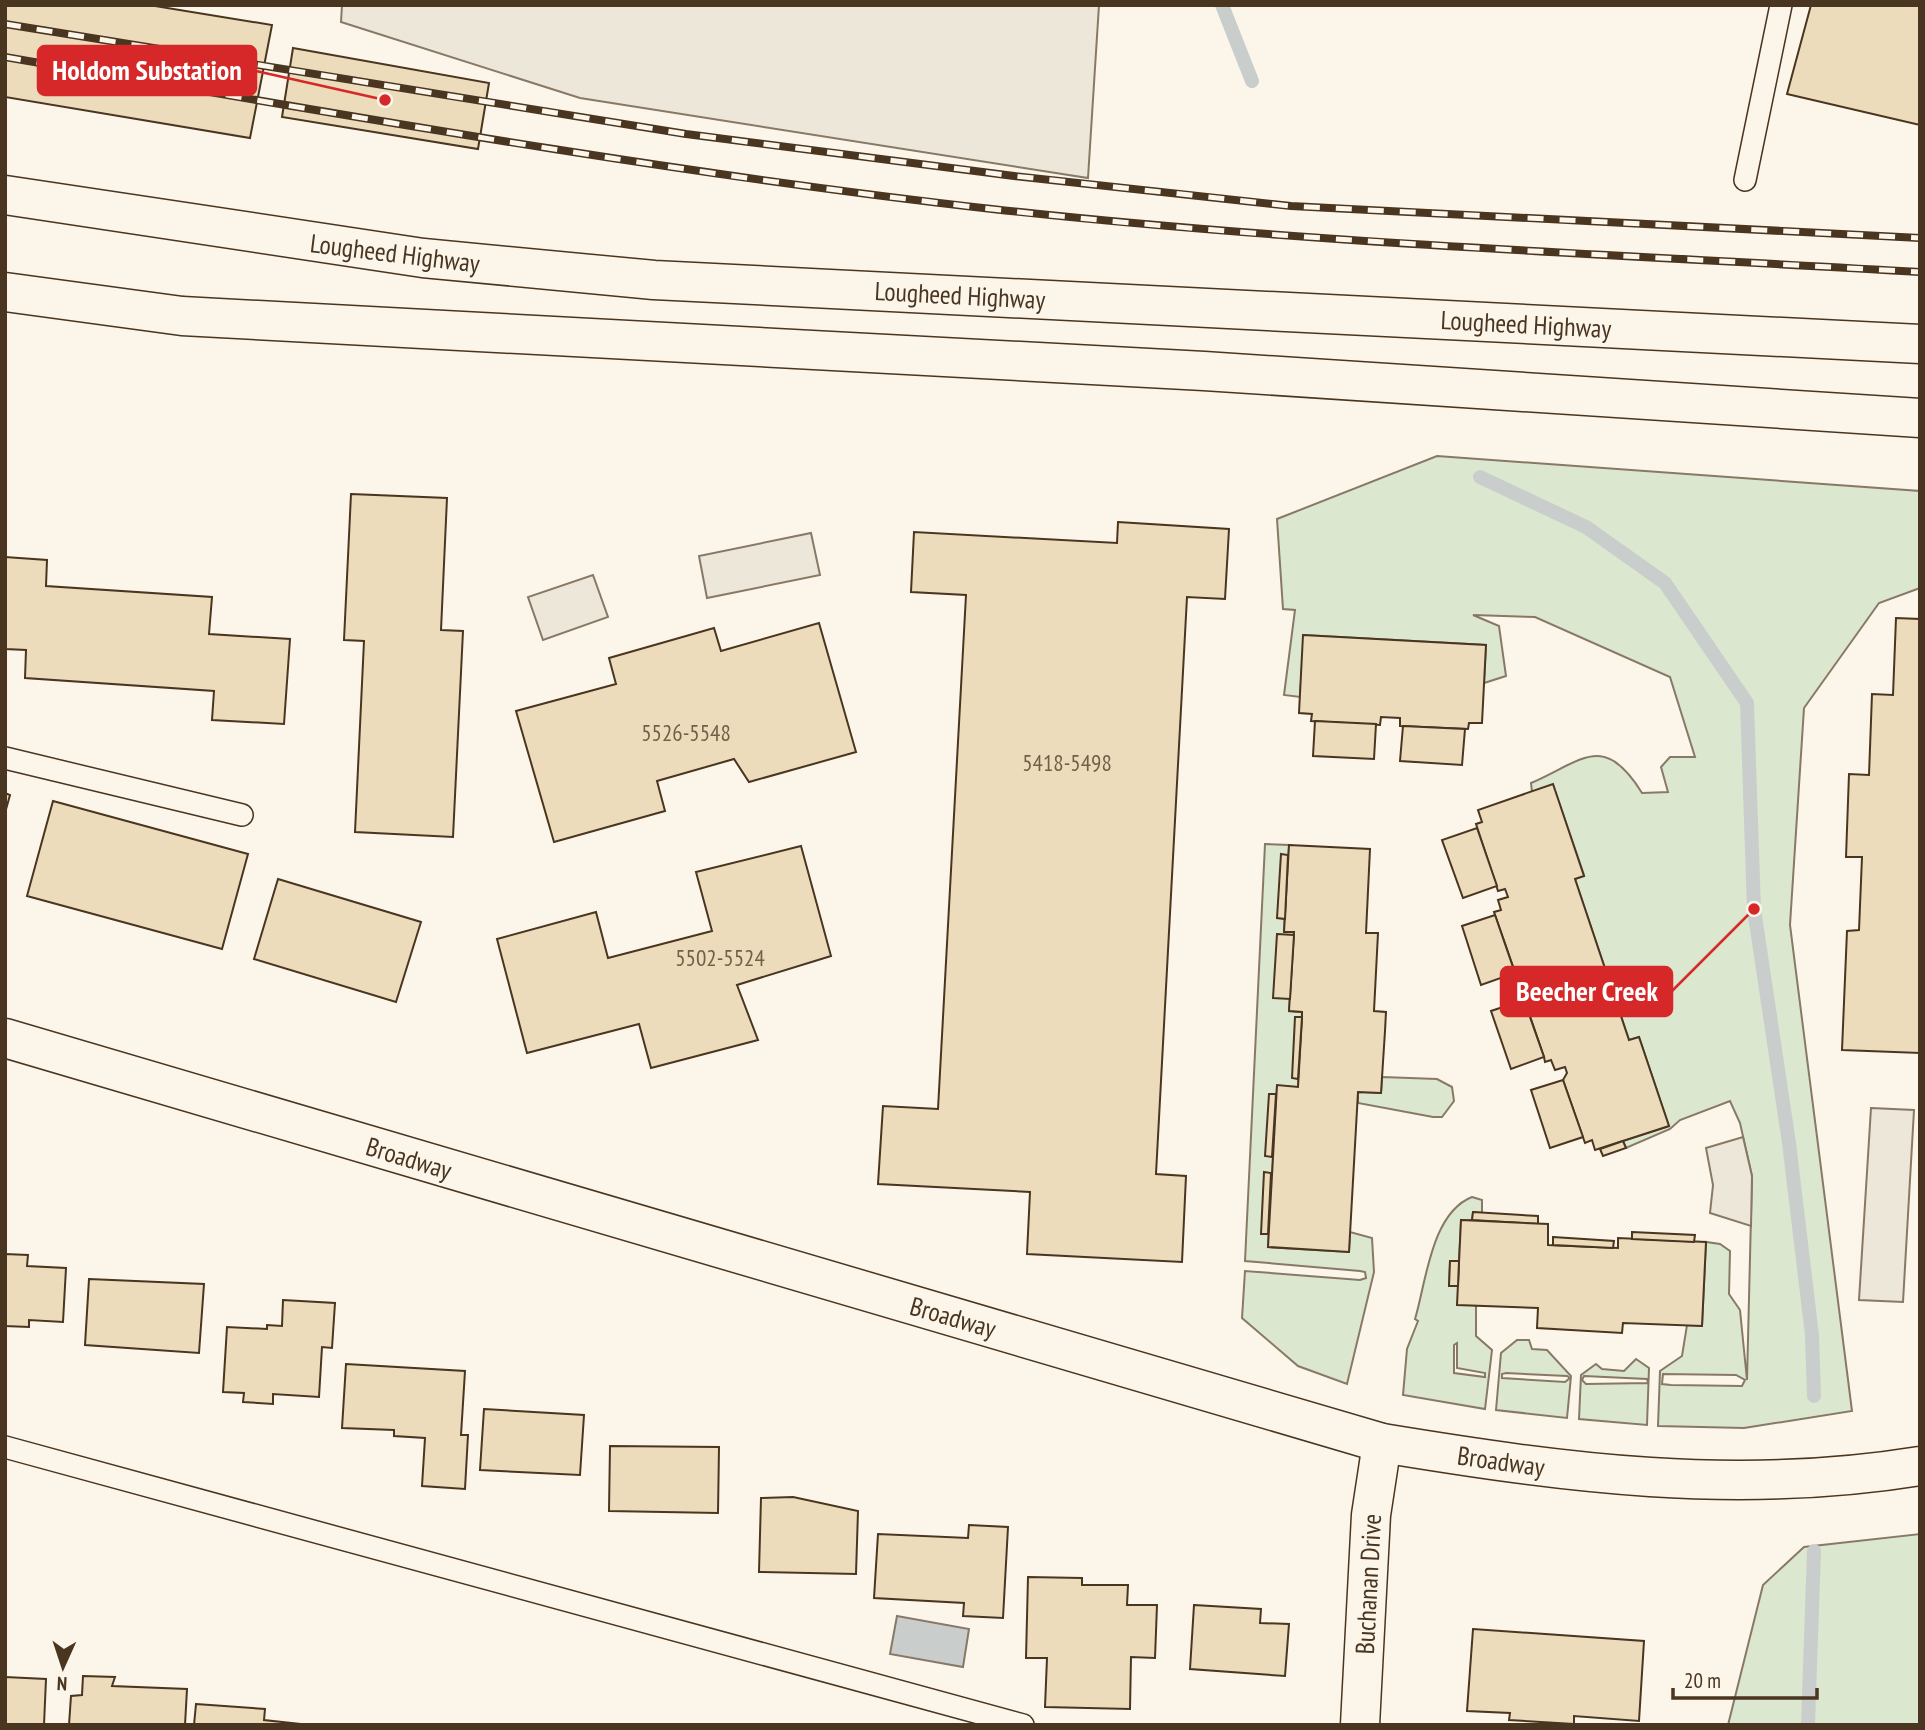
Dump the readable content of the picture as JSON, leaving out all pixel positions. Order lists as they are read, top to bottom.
{
  "streets": {
    "main road": ["Lougheed Highway", "Broadway", "Buchanan Drive"]
  },
  "crossings": [
    ["Broadway", "Buchanan Drive"]
  ],
  "places": ["Holdom Substation", "Beecher Creek"],
  "house_numbers": ["5526-5548", "5418-5498", "5502-5524"],
  "scale_bar": "20 m",
  "north": "bottom"
}
